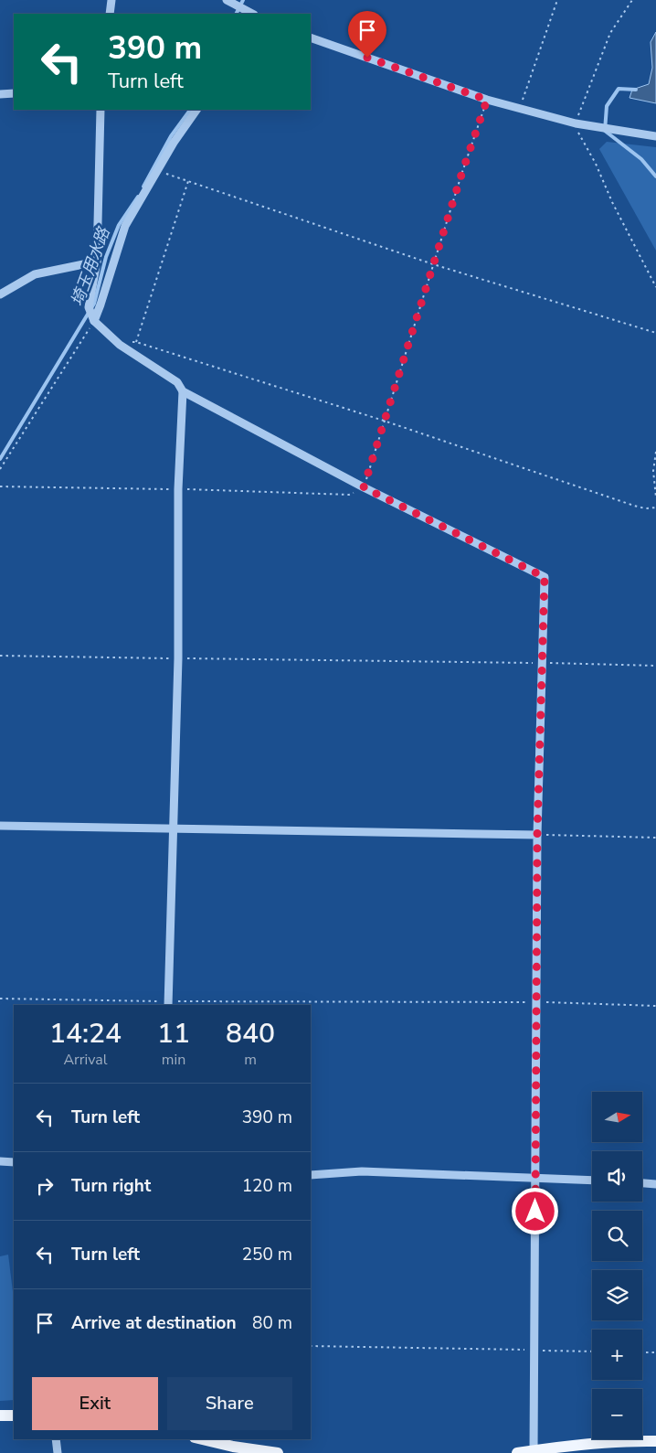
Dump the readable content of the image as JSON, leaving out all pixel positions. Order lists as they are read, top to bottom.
{
  "water": ["埼玉用水路"],
  "north": "right",
  "page": {
    "turn": ["390 m", "Turn left"],
    "eta": [
      "14:24",
      "Arrival",
      "11",
      "min",
      "840",
      "m"
    ],
    "list": [
      {
        "name": "Turn left",
        "value": "390 m"
      },
      {
        "name": "Turn right",
        "value": "120 m"
      },
      {
        "name": "Turn left",
        "value": "250 m"
      },
      {
        "name": "Arrive at destination",
        "value": "80 m"
      }
    ],
    "map_buttons": ["+", "−"],
    "buttons": ["Exit", "Share"]
  }
}
